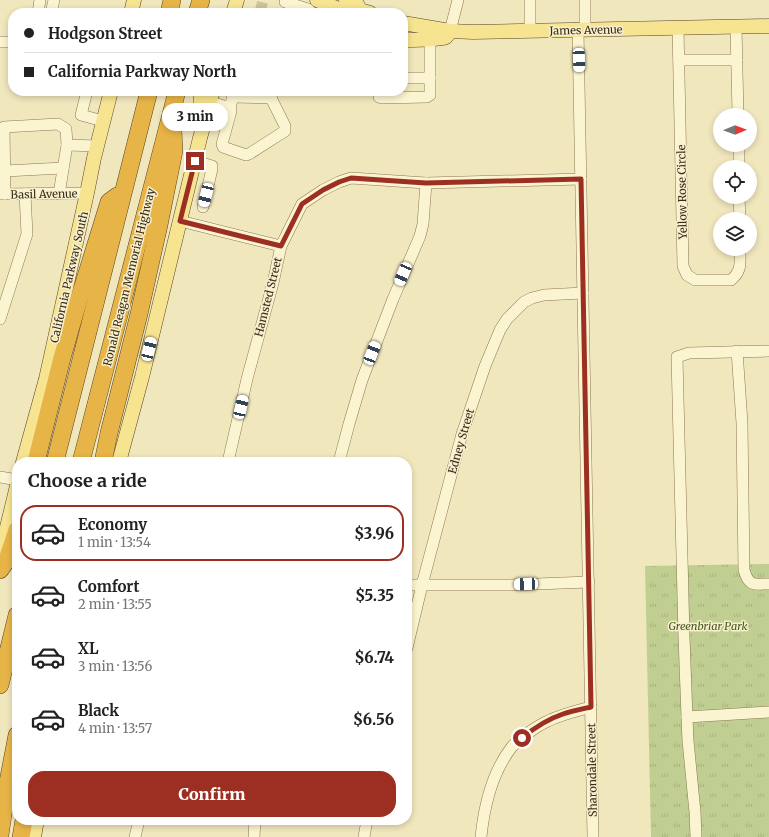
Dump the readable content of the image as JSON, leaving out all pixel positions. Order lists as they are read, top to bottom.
{
  "streets": {
    "highway": ["Ronald Reagan Memorial Highway"],
    "main road": ["James Avenue", "California Parkway South"],
    "street": [
      "Yellow Rose Circle",
      "Basil Avenue",
      "Hamsted Street",
      "Edney Street",
      "Sharondale Street"
    ]
  },
  "crossings": [
    ["James Avenue", "Yellow Rose Circle"],
    ["James Avenue", "Sharondale Street"],
    ["Basil Avenue", "California Parkway South"],
    ["Hamsted Street", "Sharondale Street"],
    ["Edney Street", "Sharondale Street"]
  ],
  "parks": ["Greenbriar Park"],
  "north": "right",
  "page": {
    "banner": ["Hodgson Street", "California Parkway North"],
    "bubble": "3 min",
    "heading": "Choose a ride",
    "list": [
      {
        "name": "Economy",
        "note": "1 min · 13:54",
        "value": "$3.96"
      },
      {
        "name": "Comfort",
        "note": "2 min · 13:55",
        "value": "$5.35"
      },
      {
        "name": "XL",
        "note": "3 min · 13:56",
        "value": "$6.74"
      },
      {
        "name": "Black",
        "note": "4 min · 13:57",
        "value": "$6.56"
      }
    ],
    "buttons": "Confirm"
  }
}
